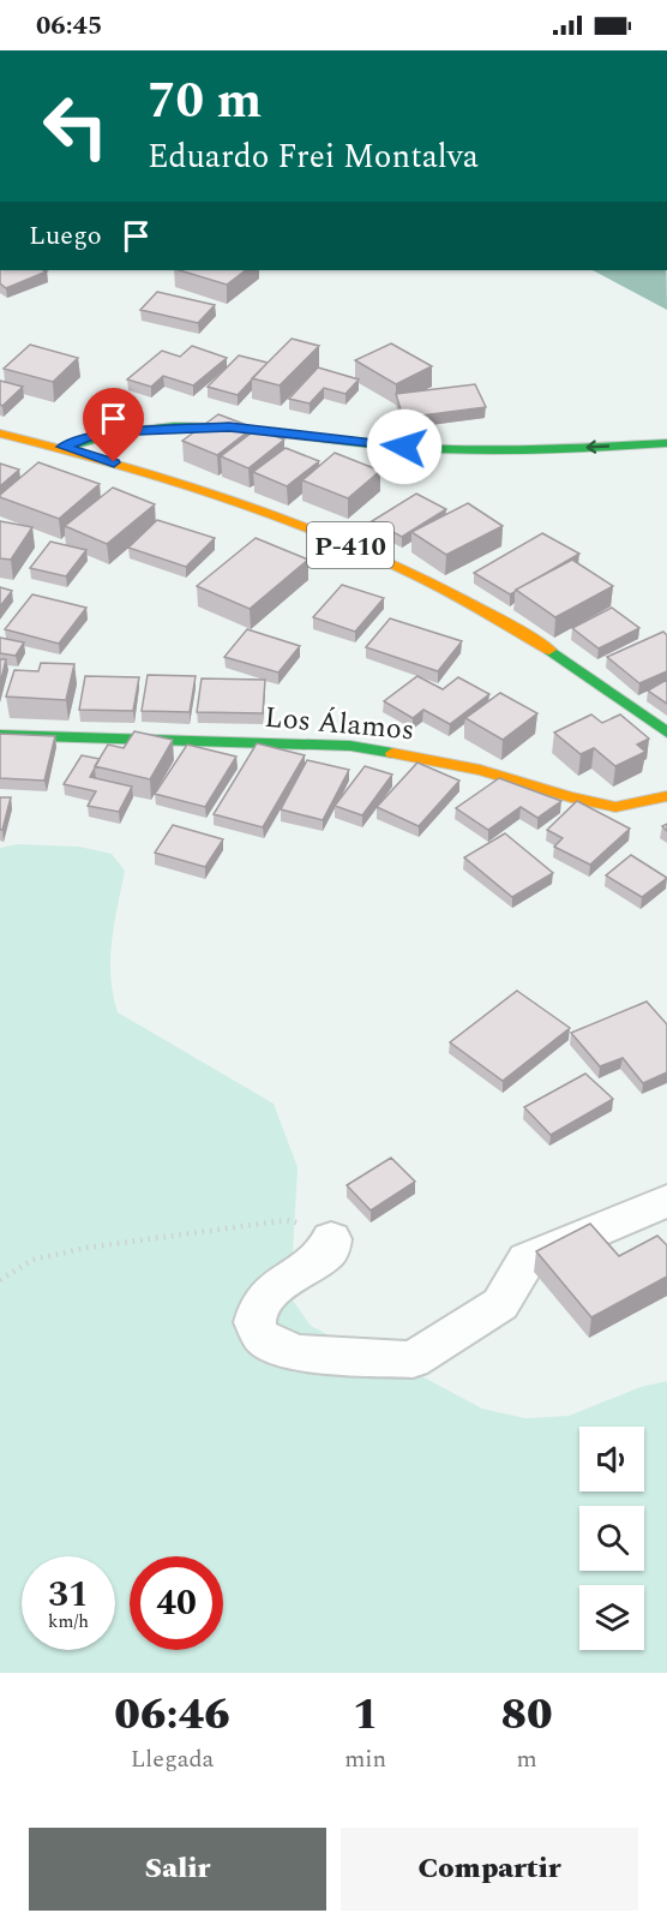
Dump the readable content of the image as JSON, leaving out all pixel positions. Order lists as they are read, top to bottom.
{
  "streets": {
    "street": ["P-410", "Los Álamos"]
  },
  "page": {
    "status": "06:45",
    "turn": ["70 m", "Eduardo Frei Montalva"],
    "then": "Luego",
    "speed": "31 km/h",
    "limit": "40",
    "eta": [
      "06:46",
      "Llegada",
      "1",
      "min",
      "80",
      "m"
    ],
    "buttons": ["Salir", "Compartir"]
  }
}
